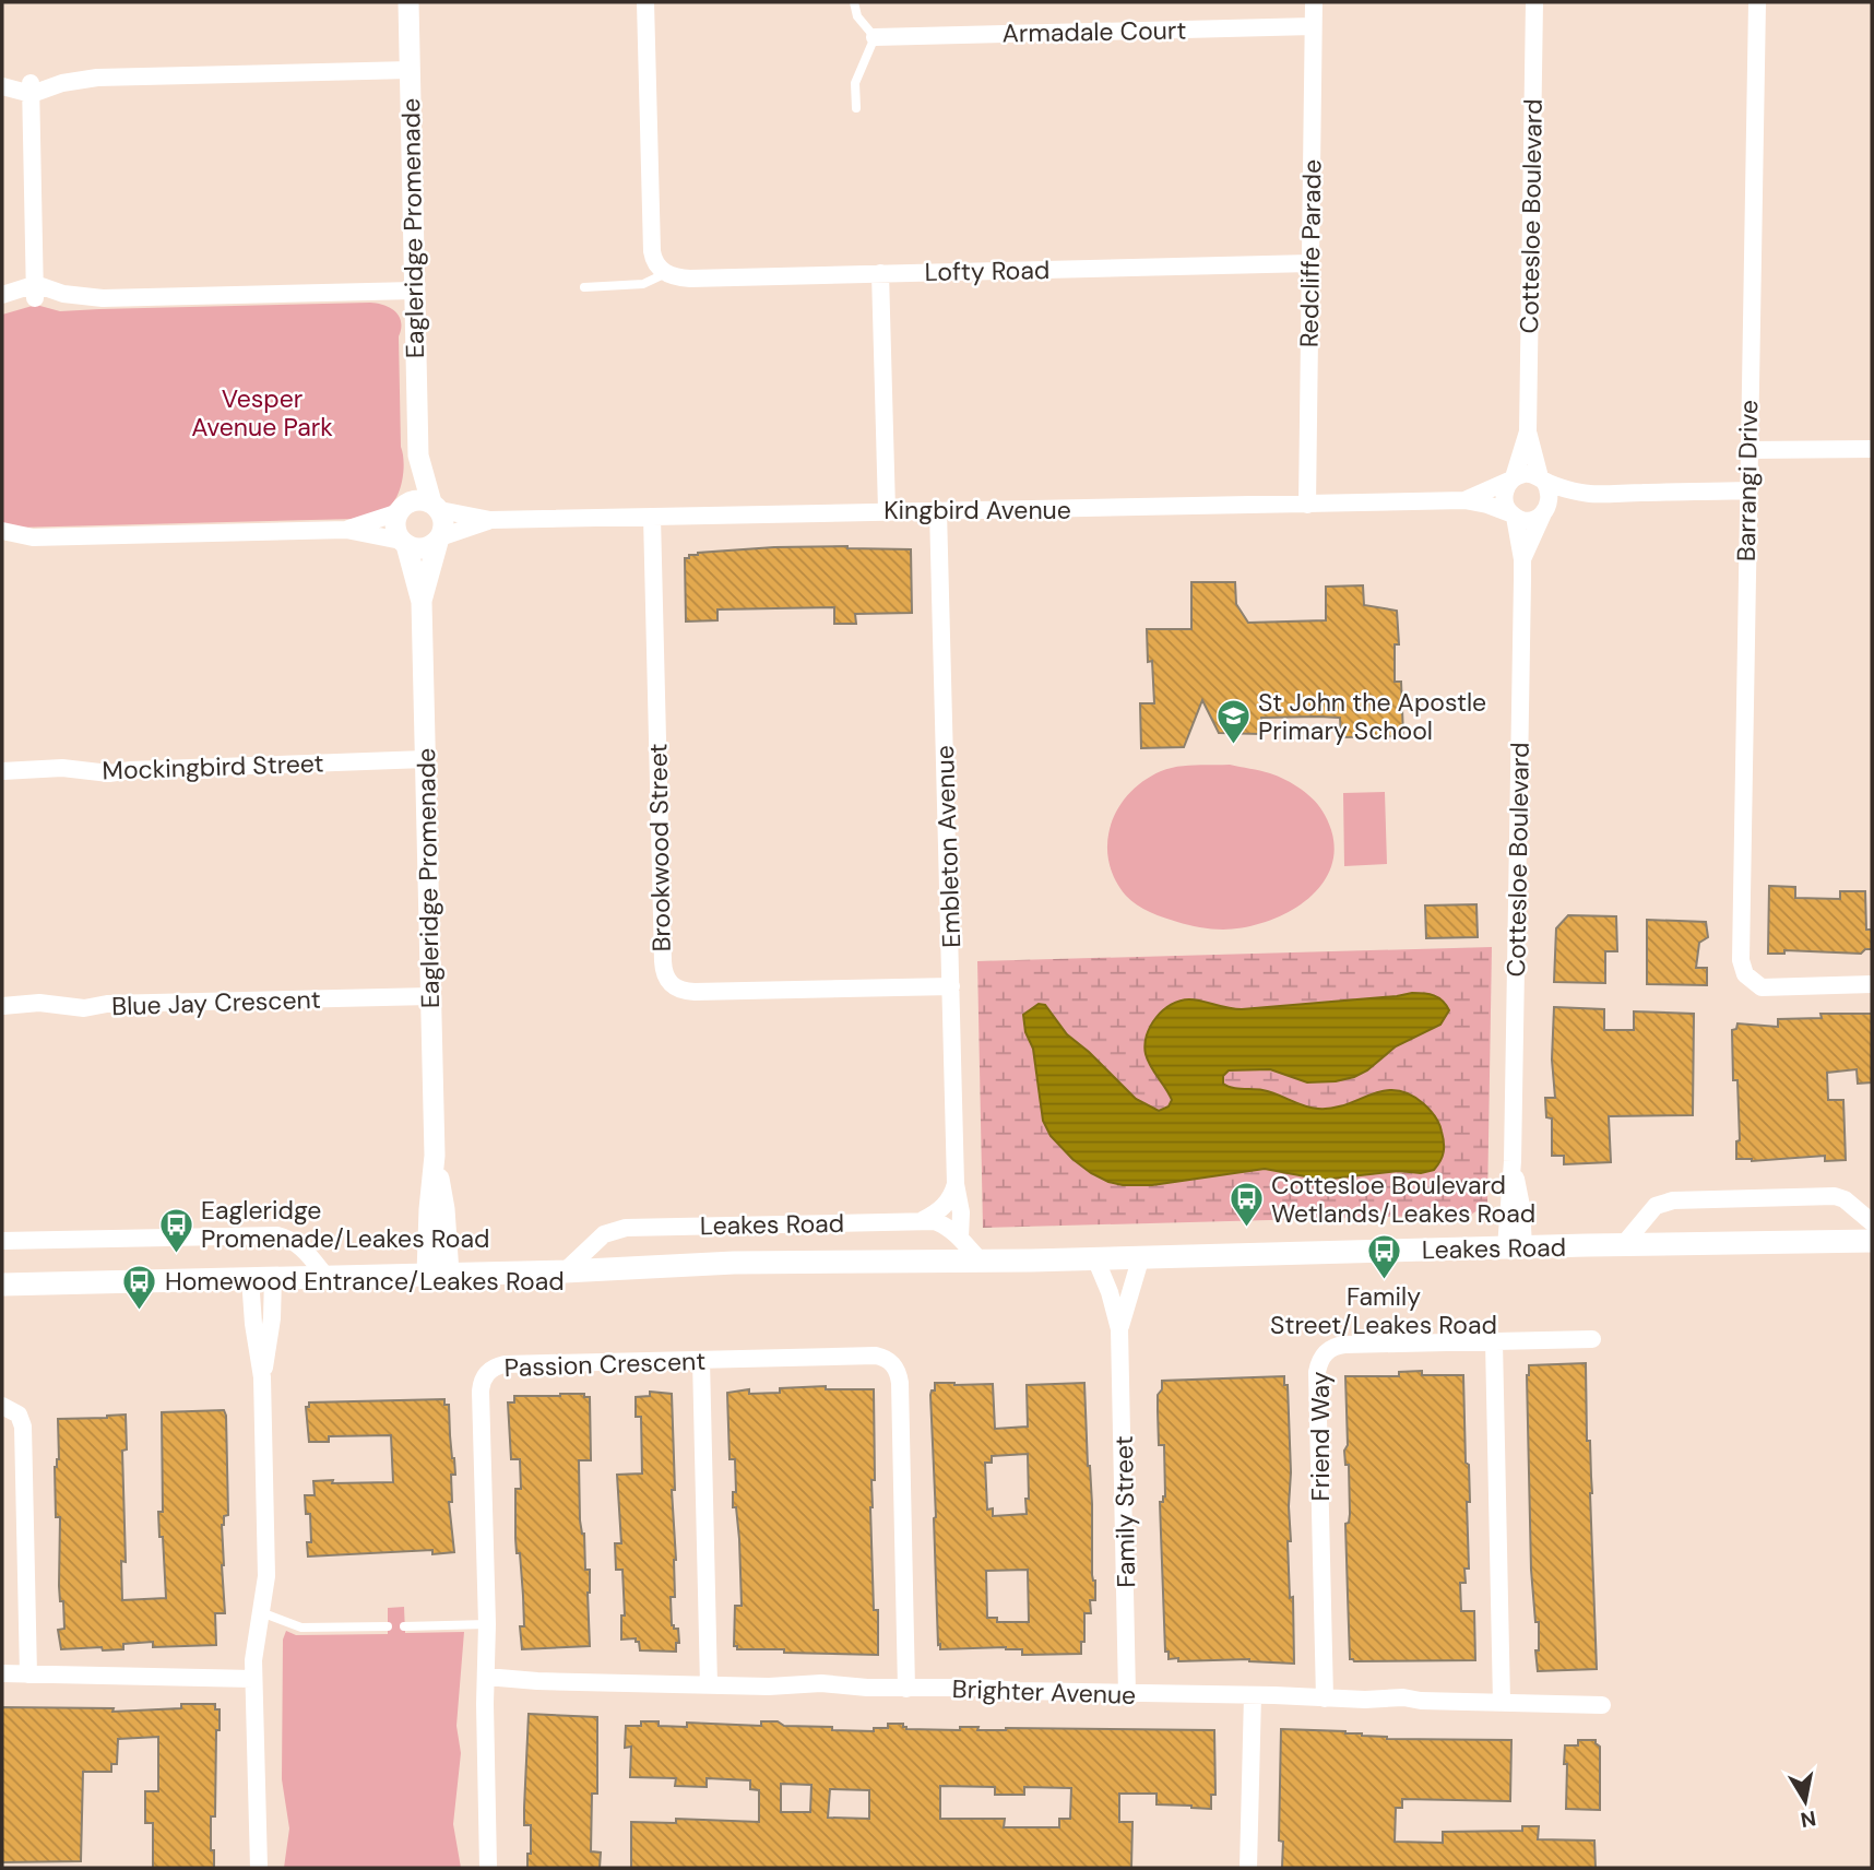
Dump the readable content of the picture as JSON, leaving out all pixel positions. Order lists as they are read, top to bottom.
{
  "streets": {
    "main road": ["Leakes Road"],
    "street": [
      "Armadale Court",
      "Cottesloe Boulevard",
      "Eagleridge Promenade",
      "Redcliffe Parade",
      "Lofty Road",
      "Barrangi Drive",
      "Kingbird Avenue",
      "Mockingbird Street",
      "Embleton Avenue",
      "Brookwood Street",
      "Blue Jay Crescent",
      "Passion Crescent",
      "Friend Way",
      "Family Street",
      "Brighter Avenue"
    ]
  },
  "crossings": [
    ["Armadale Court", "Redcliffe Parade"],
    ["Cottesloe Boulevard", "Kingbird Avenue"],
    ["Cottesloe Boulevard", "Leakes Road"],
    ["Eagleridge Promenade", "Kingbird Avenue"],
    ["Eagleridge Promenade", "Mockingbird Street"],
    ["Eagleridge Promenade", "Blue Jay Crescent"],
    ["Eagleridge Promenade", "Leakes Road"],
    ["Redcliffe Parade", "Lofty Road"],
    ["Redcliffe Parade", "Kingbird Avenue"],
    ["Kingbird Avenue", "Embleton Avenue"],
    ["Kingbird Avenue", "Brookwood Street"],
    ["Embleton Avenue", "Brookwood Street"],
    ["Embleton Avenue", "Leakes Road"],
    ["Leakes Road", "Family Street"],
    ["Passion Crescent", "Brighter Avenue"],
    ["Friend Way", "Brighter Avenue"],
    ["Family Street", "Brighter Avenue"]
  ],
  "parks": ["Vesper Avenue Park"],
  "places": {
    "school or university": ["St John the Apostle Primary School"],
    "bus stop": [
      "Cottesloe Boulevard Wetlands/Leakes Road",
      "Eagleridge Promenade/Leakes Road",
      "Family Street/Leakes Road",
      "Homewood Entrance/Leakes Road"
    ]
  },
  "north": "bottom"
}
